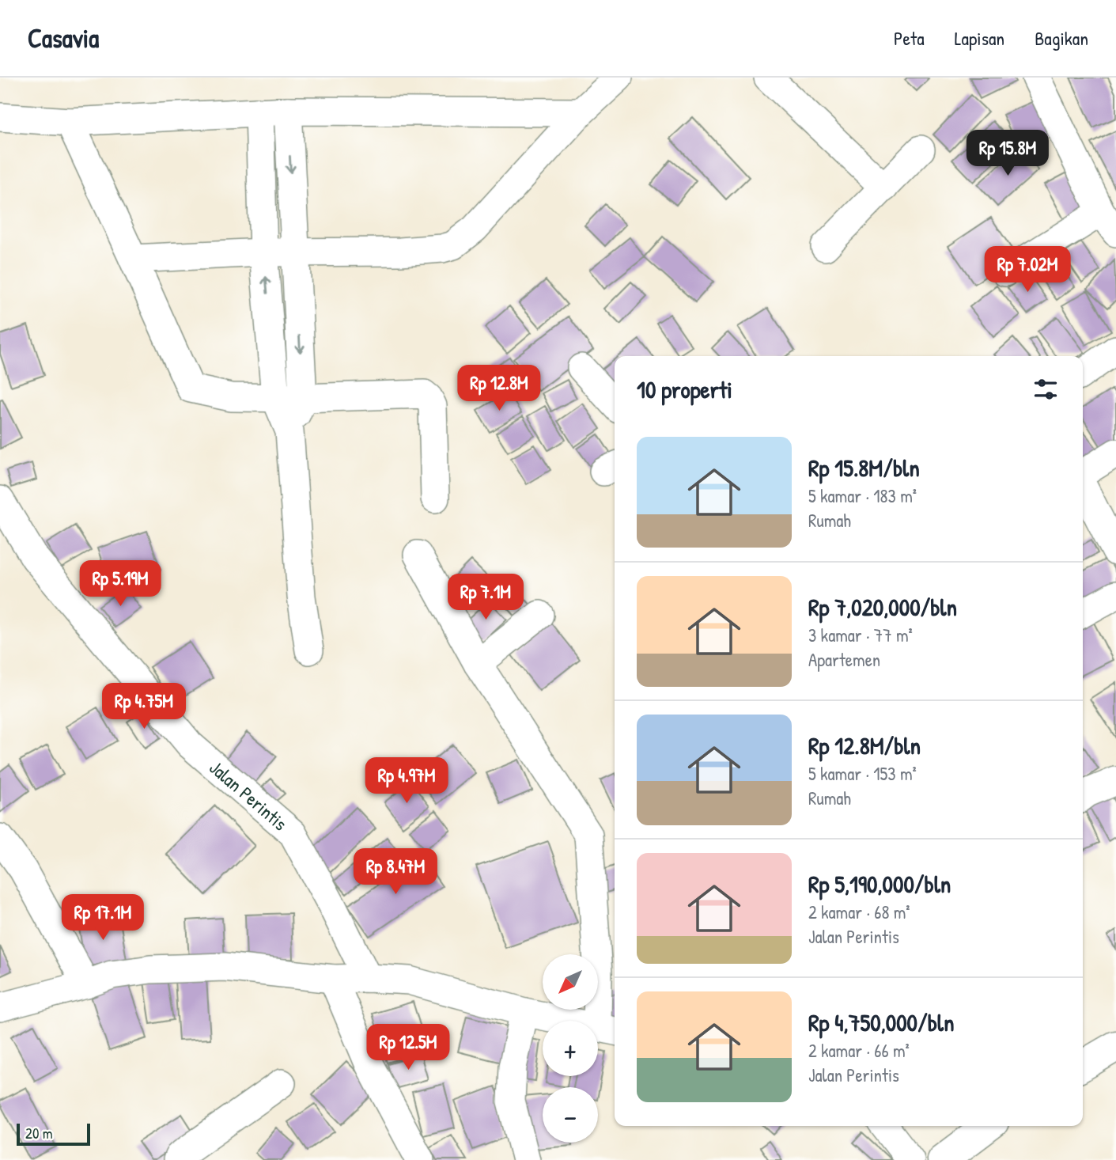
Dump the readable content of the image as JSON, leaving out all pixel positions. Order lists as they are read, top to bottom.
{
  "streets": {
    "street": ["Jalan Perintis"]
  },
  "scale_bar": "20 m",
  "north": "bottom left",
  "page": {
    "header": "Casavia",
    "nav": ["Peta", "Lapisan", "Bagikan"],
    "price": [
      "Rp 15.8M",
      "Rp 7.02M",
      "Rp 12.8M",
      "Rp 5.19M",
      "Rp 7.1M",
      "Rp 4.75M",
      "Rp 4.97M",
      "Rp 8.47M",
      "Rp 17.1M",
      "Rp 12.5M"
    ],
    "heading": "10 properti",
    "list": [
      {
        "name": "Rp 15.8M/bln",
        "note": "5 kamar · 183 m² · Rumah"
      },
      {
        "name": "Rp 7,020,000/bln",
        "note": "3 kamar · 77 m² · Apartemen"
      },
      {
        "name": "Rp 12.8M/bln",
        "note": "5 kamar · 153 m² · Rumah"
      },
      {
        "name": "Rp 5,190,000/bln",
        "note": "2 kamar · 68 m² · Jalan Perintis"
      },
      {
        "name": "Rp 4,750,000/bln",
        "note": "2 kamar · 66 m² · Jalan Perintis"
      }
    ],
    "map_buttons": ["+", "−"],
    "scale": "20 m"
  }
}
